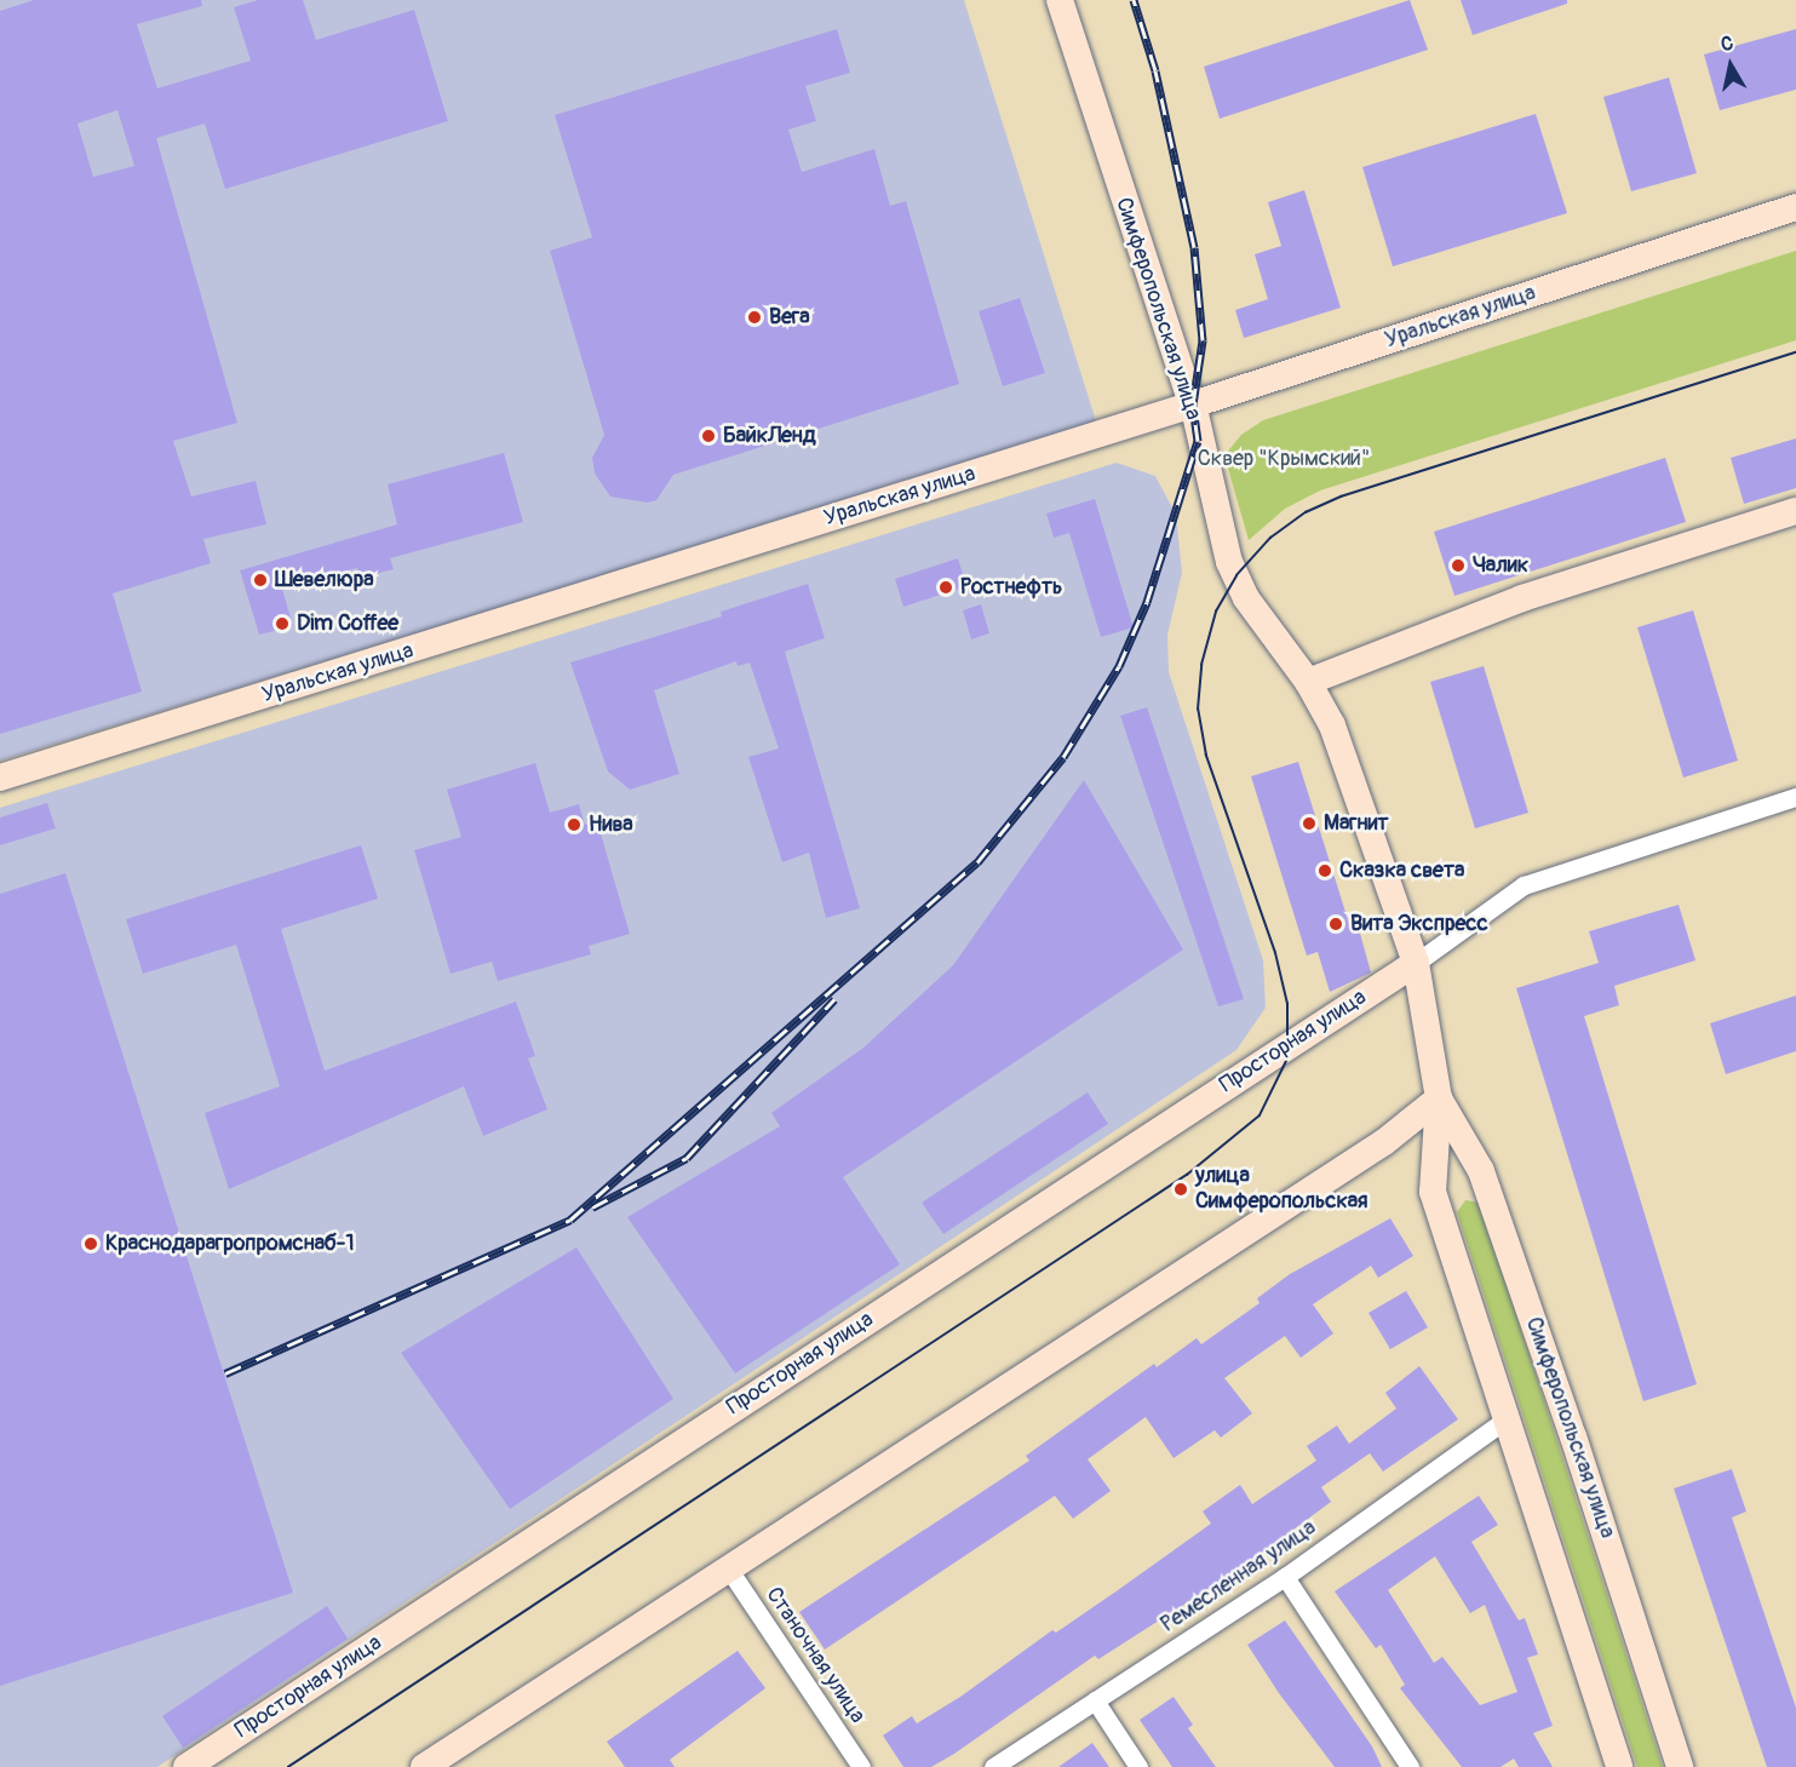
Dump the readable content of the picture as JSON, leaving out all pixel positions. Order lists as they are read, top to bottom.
{
  "streets": {
    "street": [
      "Симферопольская улица",
      "Уральская улица",
      "Просторная улица",
      "Ремесленная улица",
      "Станочная улица"
    ]
  },
  "crossings": [
    ["Симферопольская улица", "Уральская улица"],
    ["Симферопольская улица", "Просторная улица"],
    ["Симферопольская улица", "Ремесленная улица"]
  ],
  "parks": ["Сквер \"Крымский\""],
  "places": [
    "Вега",
    "БайкЛенд",
    "Чалик",
    "Шевелюра",
    "Ростнефть",
    "Dim Coffee",
    "Магнит",
    "Нива",
    "Сказка света",
    "Вита Экспресс",
    "улица Симферопольская",
    "Краснодарагропромснаб-1"
  ],
  "north": "top"
}
